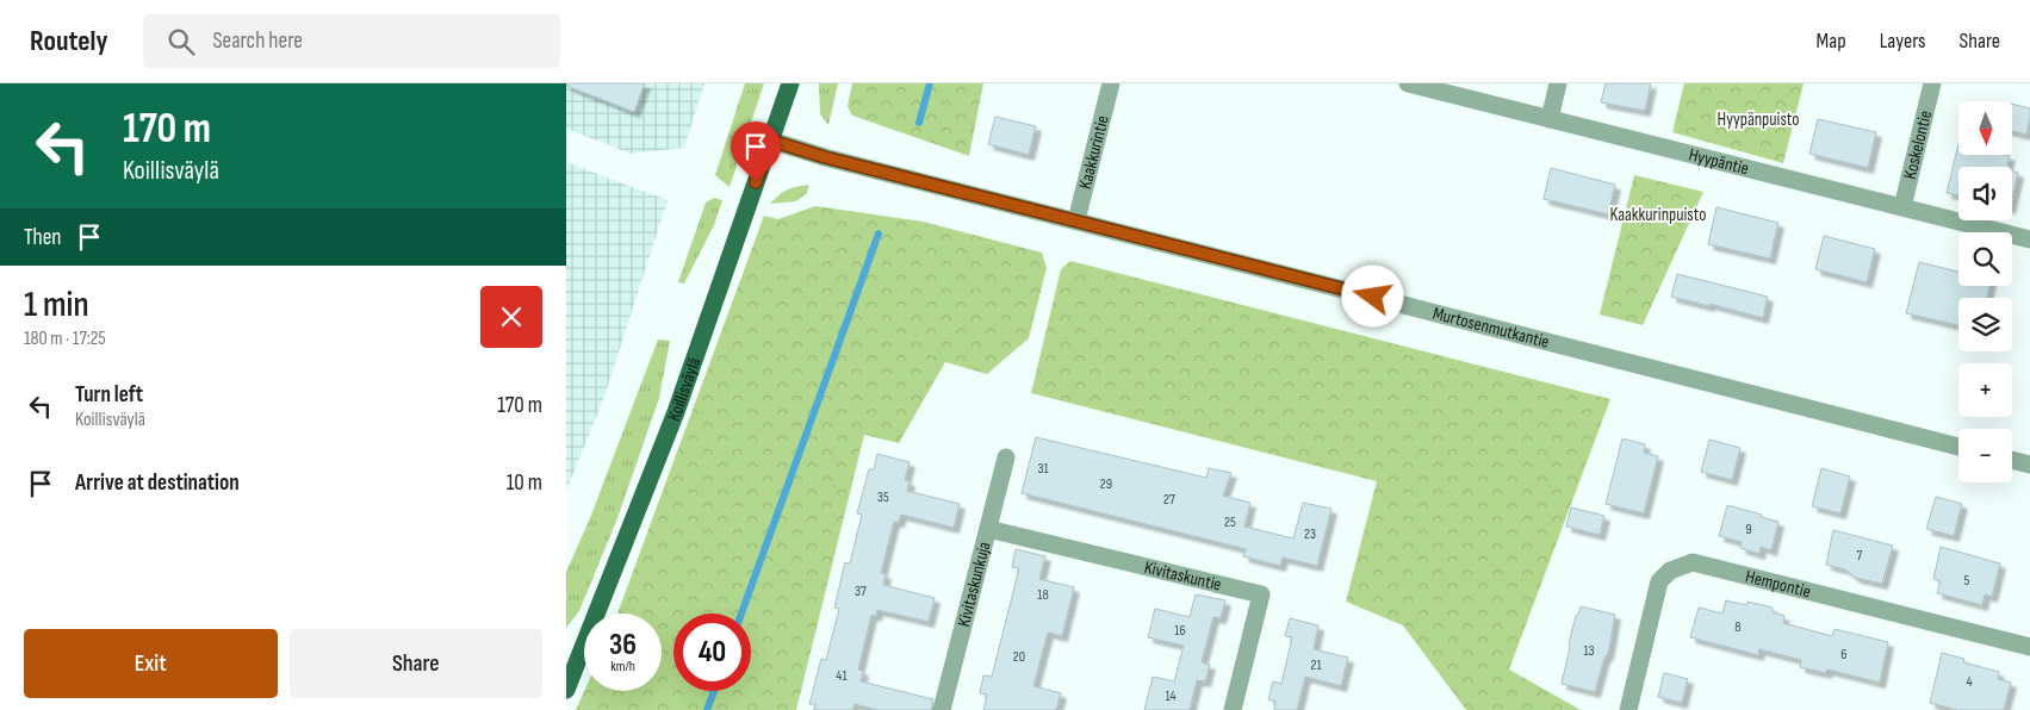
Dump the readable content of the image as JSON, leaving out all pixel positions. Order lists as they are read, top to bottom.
{
  "streets": {
    "main road": ["Koillisväylä"],
    "street": [
      "Koskelontie",
      "Kaakkurintie",
      "Hyypäntie",
      "Murtosenmutkantie",
      "Kivitaskuntie",
      "Kivitaskunkuja",
      "Hempontie"
    ]
  },
  "crossings": [
    ["Koskelontie", "Hyypäntie"],
    ["Kaakkurintie", "Murtosenmutkantie"],
    ["Murtosenmutkantie", "Koillisväylä"],
    ["Kivitaskuntie", "Kivitaskunkuja"]
  ],
  "parks": ["Hyypänpuisto", "Kaakkurinpuisto"],
  "house_numbers": [
    "31",
    "29",
    "35",
    "27",
    "25",
    "9",
    "23",
    "7",
    "5",
    "37",
    "18",
    "8",
    "16",
    "13",
    "6",
    "20",
    "21",
    "41",
    "4",
    "14"
  ],
  "north": "bottom",
  "page": {
    "header": "Routely",
    "search": "Search here",
    "nav": ["Map", "Layers", "Share"],
    "turn": ["170 m", "Koillisväylä"],
    "map_buttons": ["+", "−"],
    "then": "Then",
    "heading": ["1 min", "180 m · 17:25"],
    "list": [
      {
        "name": "Turn left",
        "note": "Koillisväylä",
        "value": "170 m"
      },
      {
        "name": "Arrive at destination",
        "value": "10 m"
      }
    ],
    "speed": "36 km/h",
    "limit": "40",
    "buttons": ["Exit", "Share"]
  }
}
